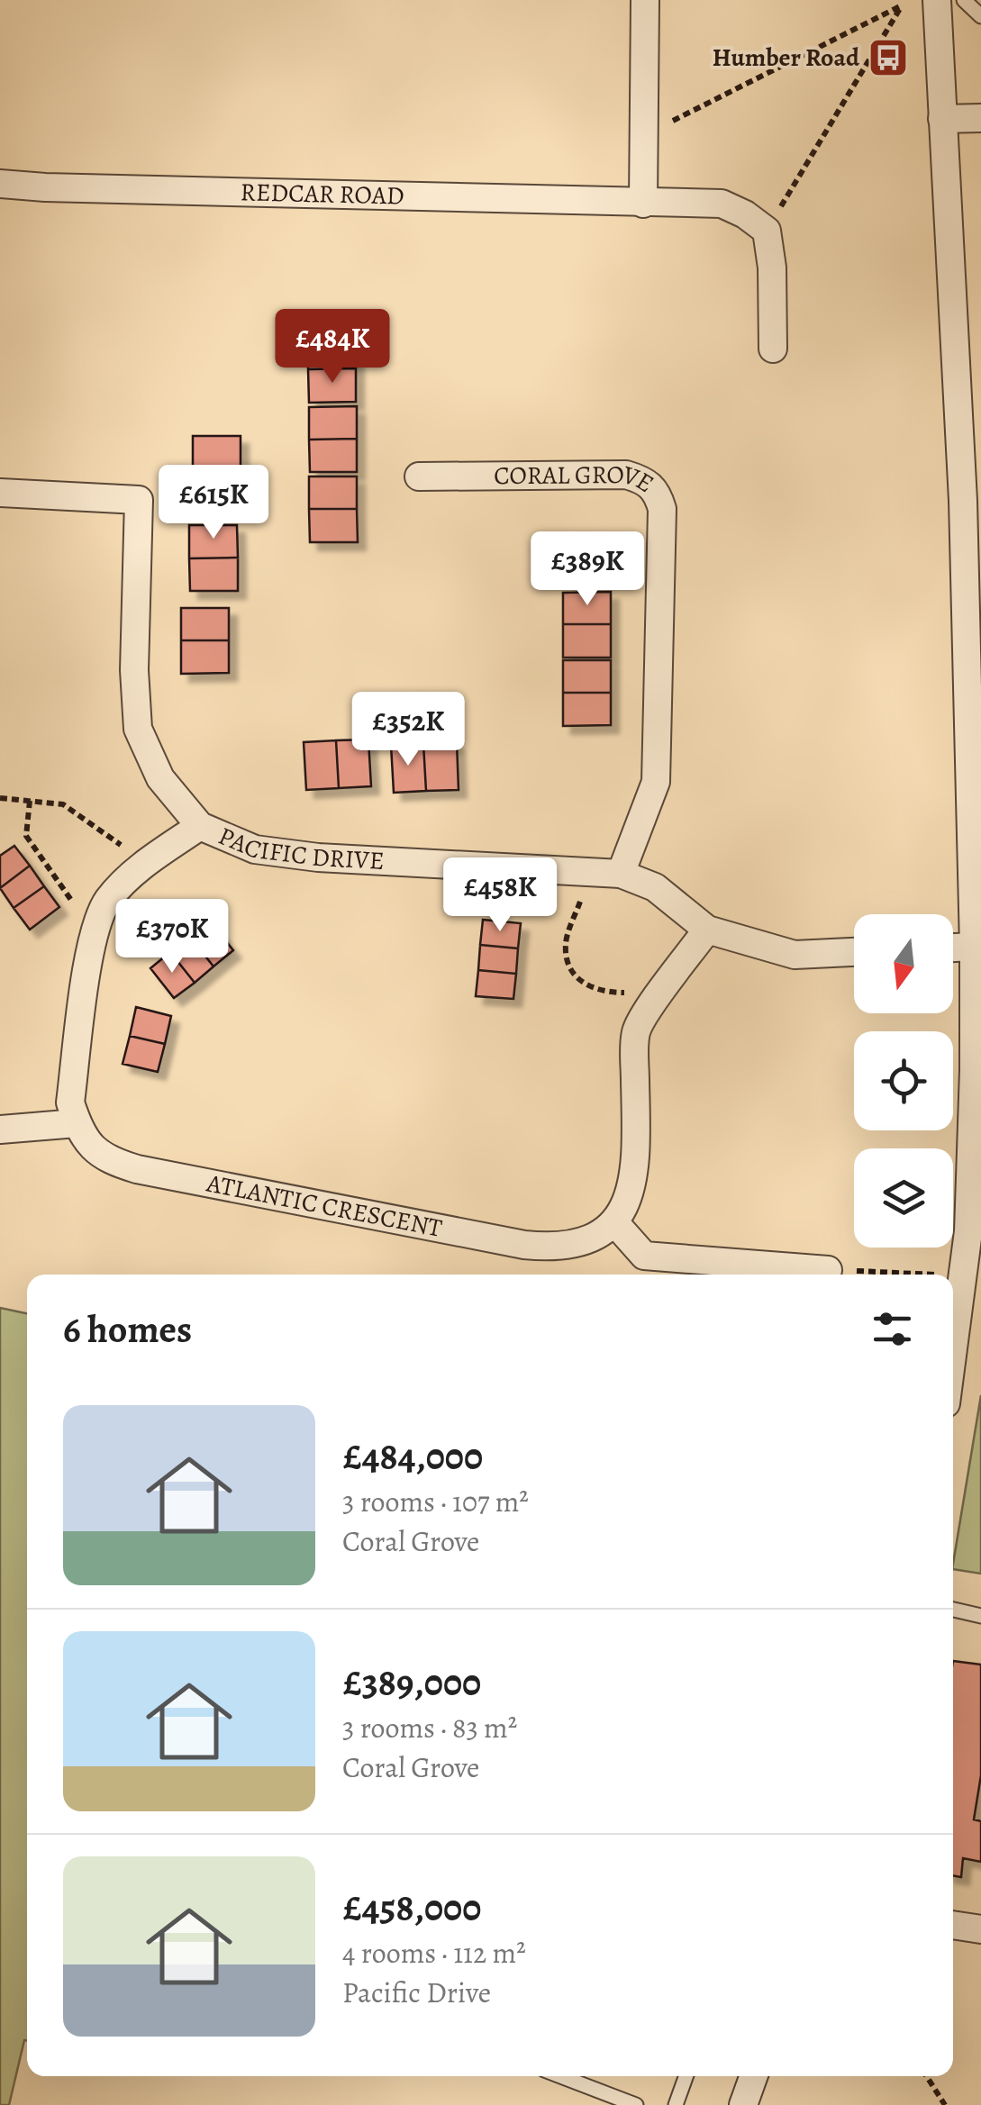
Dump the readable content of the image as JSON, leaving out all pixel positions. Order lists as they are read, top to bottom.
{
  "streets": {
    "street": [
      "REDCAR ROAD",
      "CORAL GROVE",
      "PACIFIC DRIVE",
      "ATLANTIC CRESCENT"
    ]
  },
  "crossings": [
    ["CORAL GROVE", "PACIFIC DRIVE"]
  ],
  "places": {
    "bus stop": ["Humber Road"]
  },
  "north": "bottom",
  "page": {
    "price": [
      "£484K",
      "£615K",
      "£389K",
      "£352K",
      "£458K",
      "£370K"
    ],
    "heading": "6 homes",
    "list": [
      {
        "name": "£484,000",
        "note": "3 rooms · 107 m² · Coral Grove"
      },
      {
        "name": "£389,000",
        "note": "3 rooms · 83 m² · Coral Grove"
      },
      {
        "name": "£458,000",
        "note": "4 rooms · 112 m² · Pacific Drive"
      }
    ]
  }
}
